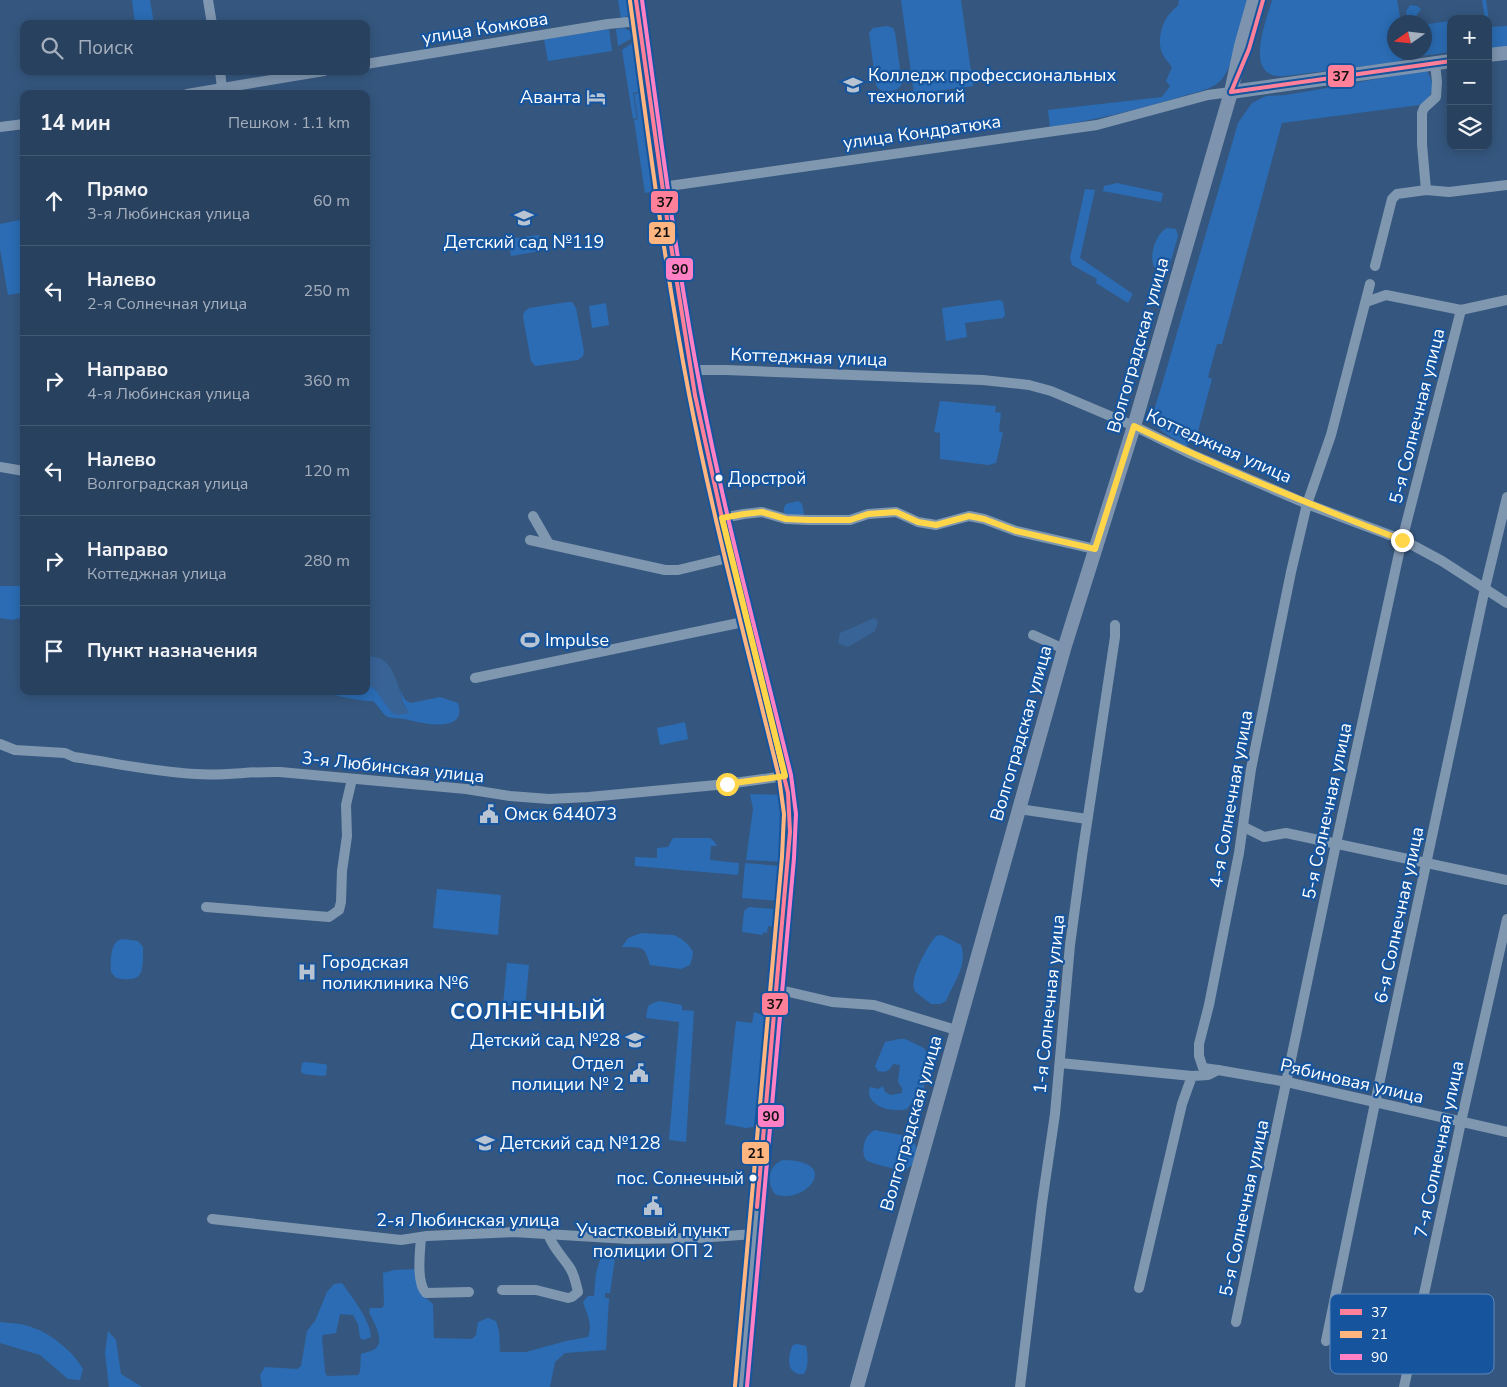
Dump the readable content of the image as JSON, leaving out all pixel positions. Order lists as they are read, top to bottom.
{
  "streets": {
    "main road": ["улица Кондратюка", "Волгоградская улица"],
    "street": [
      "улица Комкова",
      "Коттеджная улица",
      "5-я Солнечная улица",
      "3-я Любинская улица",
      "4-я Солнечная улица",
      "6-я Солнечная улица",
      "1-я Солнечная улица",
      "Рябиновая улица",
      "7-я Солнечная улица",
      "2-я Любинская улица"
    ]
  },
  "crossings": [
    ["улица Кондратюка", "Волгоградская улица"],
    ["Волгоградская улица", "Коттеджная улица"],
    ["Коттеджная улица", "5-я Солнечная улица"],
    ["Коттеджная улица", "4-я Солнечная улица"],
    ["Коттеджная улица", "6-я Солнечная улица"],
    ["5-я Солнечная улица", "Рябиновая улица"],
    ["4-я Солнечная улица", "Рябиновая улица"],
    ["6-я Солнечная улица", "Рябиновая улица"],
    ["Рябиновая улица", "7-я Солнечная улица"]
  ],
  "districts": ["СОЛНЕЧНЫЙ"],
  "places": {
    "school or university": [
      "Колледж профессиональных технологий",
      "Детский сад №119",
      "Детский сад №28",
      "Детский сад №128"
    ],
    "hotel": ["Аванта"],
    "other": ["Дорстрой", "пос. Солнечный"],
    "sports": ["Impulse"],
    "public building": ["Омск 644073", "Отдел полиции № 2", "Участковый пункт полиции ОП 2"],
    "hospital": ["Городская поликлиника №6"]
  },
  "lines": ["transit line 37", "transit line 90", "transit line 21"],
  "legend": ["37", "21", "90"],
  "north": "left",
  "page": {
    "map_buttons": ["+", "−"],
    "search": "Поиск",
    "heading": ["14 мин", "Пешком · 1.1 km"],
    "list": [
      ["Прямо", "3-я Любинская улица", "60 m"],
      ["Налево", "2-я Солнечная улица", "250 m"],
      ["Направо", "4-я Любинская улица", "360 m"],
      ["Налево", "Волгоградская улица", "120 m"],
      ["Направо", "Коттеджная улица", "280 m"],
      "Пункт назначения"
    ]
  }
}
